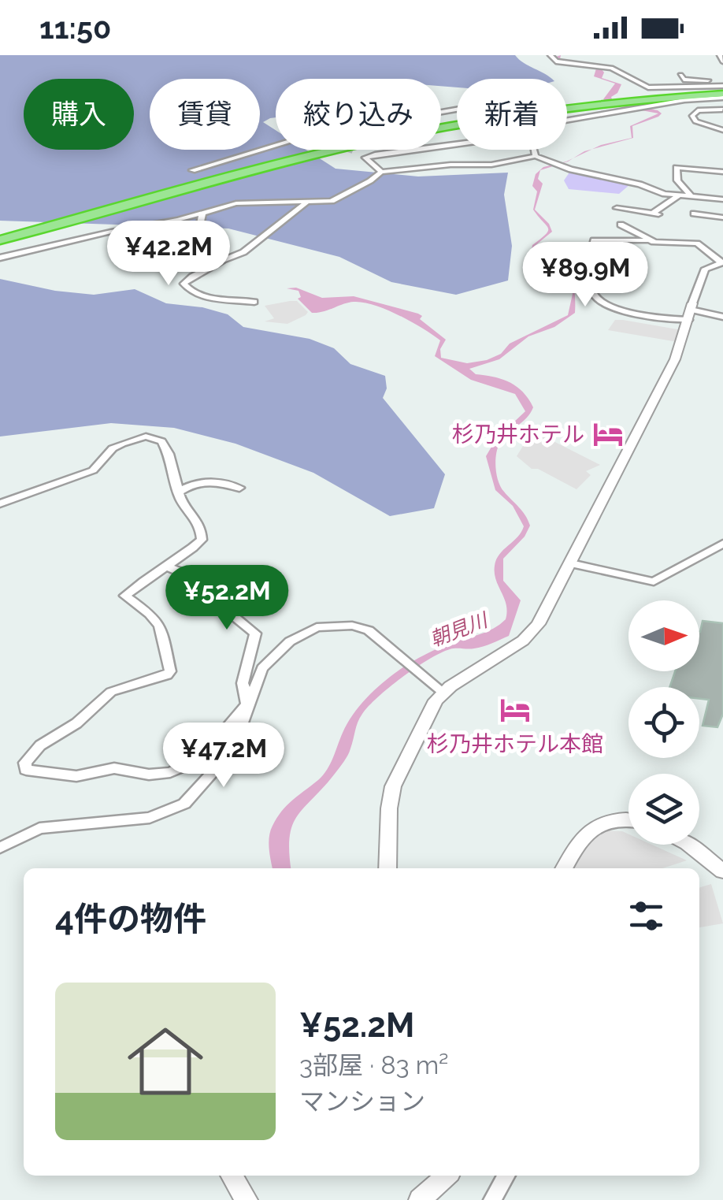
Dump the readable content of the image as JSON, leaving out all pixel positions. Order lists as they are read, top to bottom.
{
  "water": ["朝見川"],
  "places": {
    "hotel": ["杉乃井ホテル", "杉乃井ホテル本館"]
  },
  "north": "right",
  "page": {
    "status": "11:50",
    "chip": [
      "購入",
      "賃貸",
      "絞り込み",
      "新着"
    ],
    "price": [
      "¥42.2M",
      "¥89.9M",
      "¥52.2M",
      "¥47.2M"
    ],
    "heading": "4件の物件",
    "list": [
      {
        "name": "¥52.2M",
        "note": "3部屋 · 83 m² · マンション"
      }
    ]
  }
}
